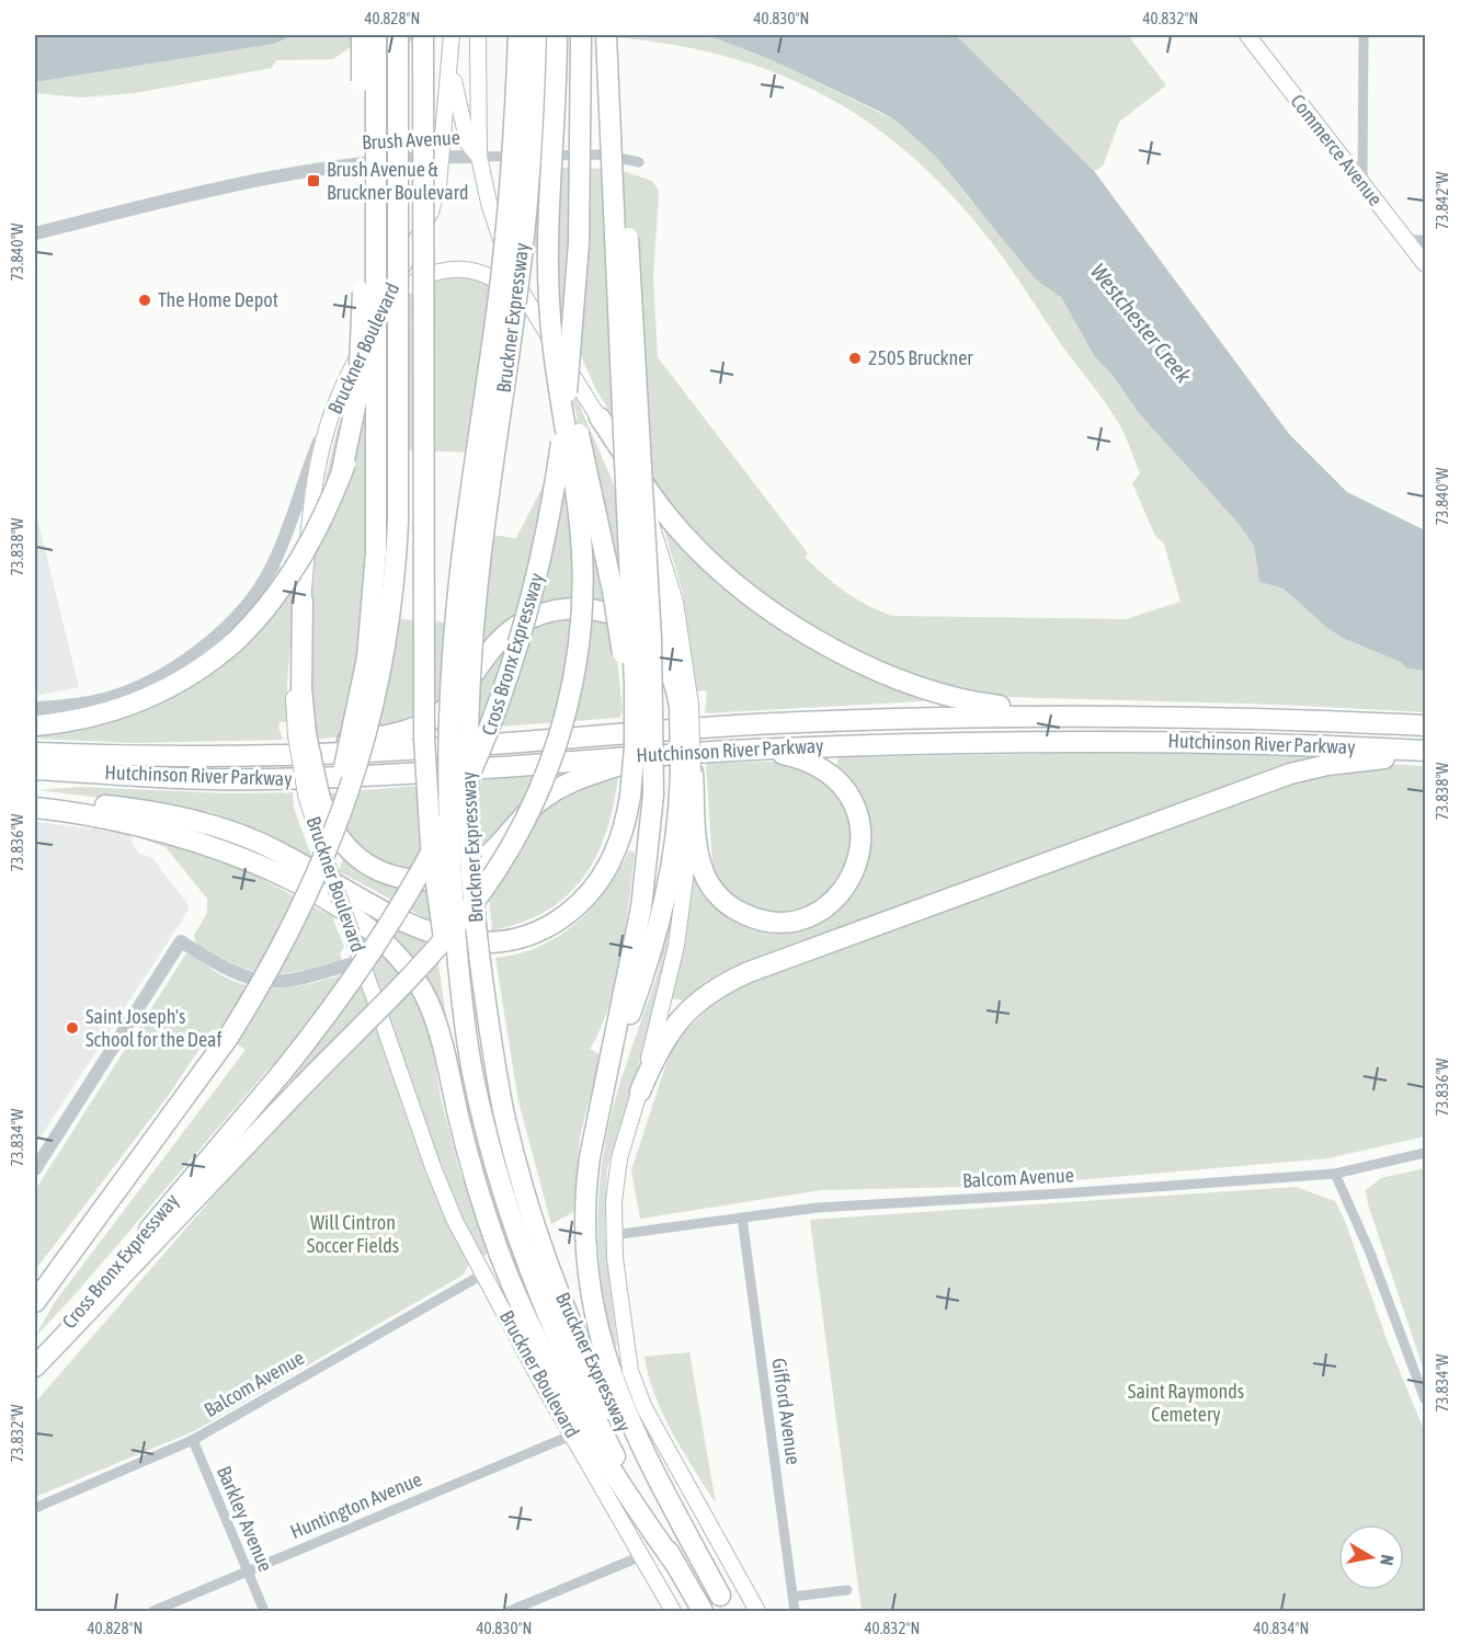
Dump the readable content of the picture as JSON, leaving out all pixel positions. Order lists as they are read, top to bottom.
{
  "streets": {
    "highway": ["Bruckner Expressway", "Cross Bronx Expressway", "Hutchinson River Parkway"],
    "main road": ["Commerce Avenue", "Bruckner Boulevard"],
    "street": [
      "Brush Avenue",
      "Balcom Avenue",
      "Gifford Avenue",
      "Huntington Avenue",
      "Barkley Avenue"
    ]
  },
  "crossings": [
    ["Brush Avenue", "Bruckner Boulevard"],
    ["Bruckner Boulevard", "Balcom Avenue"],
    ["Bruckner Boulevard", "Huntington Avenue"],
    ["Balcom Avenue", "Gifford Avenue"],
    ["Balcom Avenue", "Barkley Avenue"],
    ["Huntington Avenue", "Barkley Avenue"]
  ],
  "water": ["Westchester Creek"],
  "parks": ["Will Cintron Soccer Fields", "Saint Raymonds Cemetery"],
  "places": {
    "transit": ["Brush Avenue & Bruckner Boulevard"],
    "other": ["The Home Depot", "2505 Bruckner", "Saint Joseph's School for the Deaf"]
  },
  "north": "right",
  "coordinates": [
    "40.828°N",
    "40.830°N",
    "40.832°N",
    "73.842°W",
    "73.840°W",
    "73.838°W",
    "73.836°W",
    "73.834°W",
    "73.832°W",
    "40.834°N"
  ]
}
